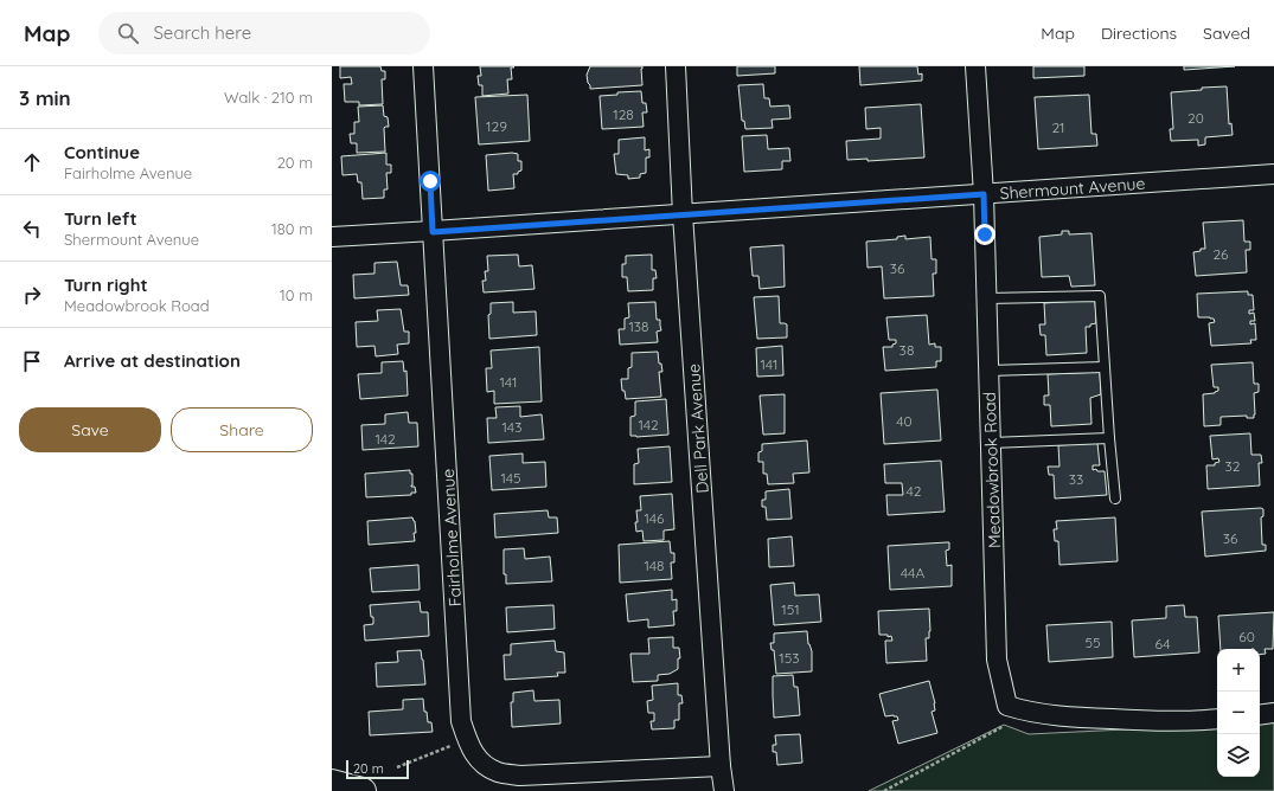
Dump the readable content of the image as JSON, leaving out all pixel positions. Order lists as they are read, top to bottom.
{
  "streets": {
    "street": [
      "Shermount Avenue",
      "Dell Park Avenue",
      "Meadowbrook Road",
      "Fairholme Avenue"
    ]
  },
  "crossings": [
    ["Shermount Avenue", "Dell Park Avenue"],
    ["Shermount Avenue", "Meadowbrook Road"],
    ["Shermount Avenue", "Fairholme Avenue"],
    ["Dell Park Avenue", "Fairholme Avenue"]
  ],
  "house_numbers": [
    "128",
    "20",
    "129",
    "21",
    "26",
    "36",
    "138",
    "38",
    "141",
    "141",
    "40",
    "142",
    "143",
    "142",
    "32",
    "145",
    "33",
    "42",
    "146",
    "36",
    "148",
    "44A",
    "151",
    "60",
    "55",
    "64",
    "153"
  ],
  "scale_bar": "20 m",
  "page": {
    "header": "Map",
    "search": "Search here",
    "nav": ["Map", "Directions", "Saved"],
    "heading": ["3 min", "Walk · 210 m"],
    "list": [
      ["Continue", "Fairholme Avenue", "20 m"],
      ["Turn left", "Shermount Avenue", "180 m"],
      ["Turn right", "Meadowbrook Road", "10 m"],
      "Arrive at destination"
    ],
    "buttons": ["Save", "Share"],
    "map_buttons": ["+", "−"],
    "scale": "20 m"
  }
}
